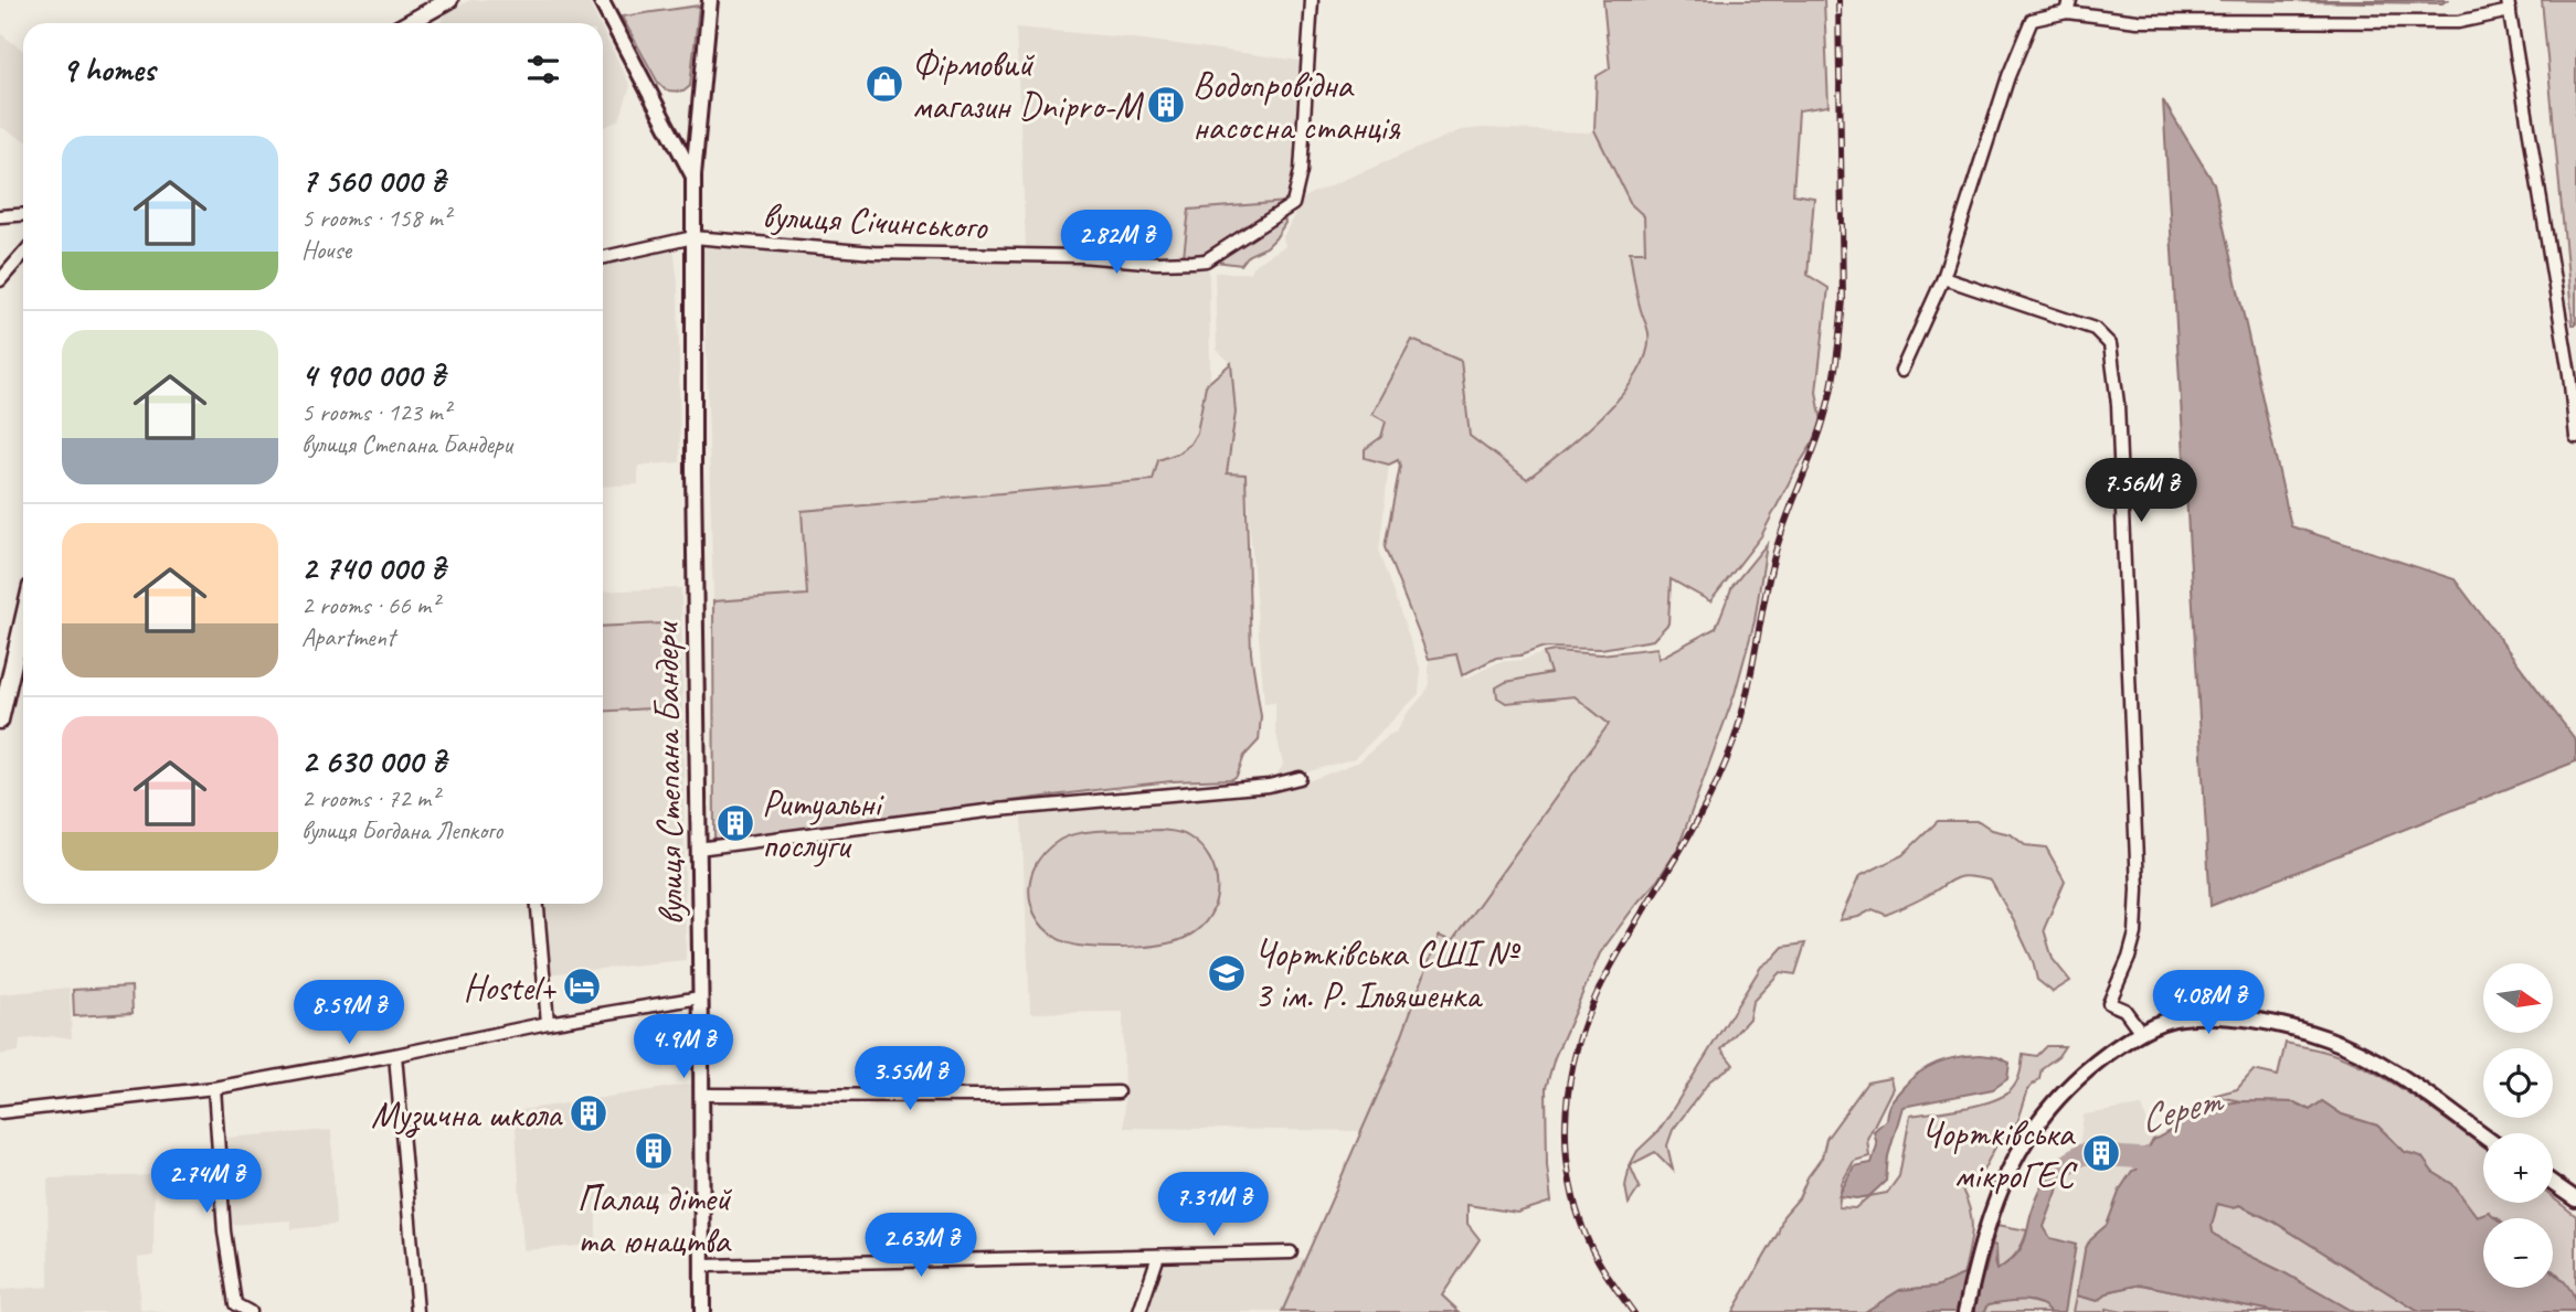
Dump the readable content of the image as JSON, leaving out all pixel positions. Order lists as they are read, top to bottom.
{
  "streets": {
    "street": ["вулиця Січинського", "вулиця Степана Бандери"]
  },
  "crossings": [
    ["вулиця Січинського", "вулиця Степана Бандери"]
  ],
  "water": ["Серет"],
  "places": {
    "shop": ["Фірмовий магазин Dnipro-M"],
    "building": [
      "Водопровідна насосна станція",
      "Ритуальні послуги",
      "Музична школа",
      "Палац дітей та юнацтва",
      "Чортківська мікроГЕС"
    ],
    "school or university": ["Чортківська СШІ № 3 ім. Р. Ільяшенка"],
    "hotel": ["Hostel+"]
  },
  "north": "right",
  "page": {
    "heading": "9 homes",
    "list": [
      {
        "name": "7 560 000 ₴",
        "note": "5 rooms · 158 m² · House"
      },
      {
        "name": "4 900 000 ₴",
        "note": "5 rooms · 123 m² · вулиця Степана Бандери"
      },
      {
        "name": "2 740 000 ₴",
        "note": "2 rooms · 66 m² · Apartment"
      },
      {
        "name": "2 630 000 ₴",
        "note": "2 rooms · 72 m² · вулиця Богдана Лепкого"
      }
    ],
    "price": [
      "2.82M ₴",
      "7.56M ₴",
      "4.08M ₴",
      "8.59M ₴",
      "4.9M ₴",
      "3.55M ₴",
      "2.74M ₴",
      "7.31M ₴",
      "2.63M ₴"
    ],
    "map_buttons": ["+", "−"]
  }
}
